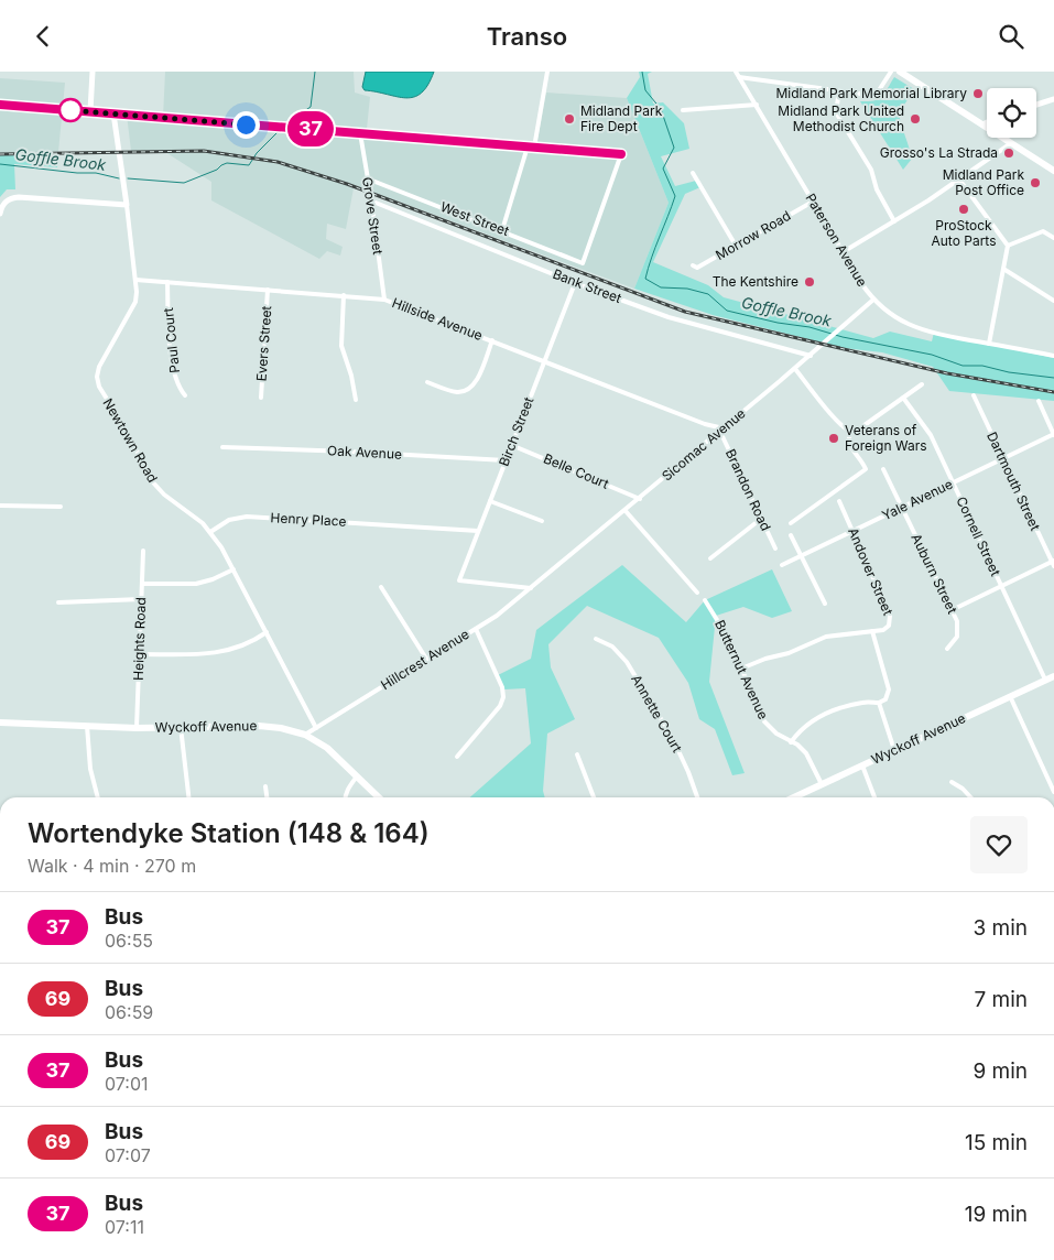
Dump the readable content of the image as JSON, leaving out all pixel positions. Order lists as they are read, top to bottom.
{
  "streets": {
    "main road": ["Wyckoff Avenue"],
    "street": [
      "Grove Street",
      "West Street",
      "Morrow Road",
      "Paterson Avenue",
      "Bank Street",
      "Hillside Avenue",
      "Paul Court",
      "Evers Street",
      "Birch Street",
      "Newtown Road",
      "Sicomac Avenue",
      "Oak Avenue",
      "Belle Court",
      "Dartmouth Street",
      "Brandon Road",
      "Yale Avenue",
      "Henry Place",
      "Cornell Street",
      "Andover Street",
      "Auburn Street",
      "Heights Road",
      "Hillcrest Avenue",
      "Butternut Avenue",
      "Annette Court"
    ]
  },
  "crossings": [
    ["Grove Street", "West Street"],
    ["Grove Street", "Bank Street"],
    ["Grove Street", "Hillside Avenue"],
    ["Morrow Road", "Paterson Avenue"],
    ["Paterson Avenue", "Sicomac Avenue"],
    ["Bank Street", "Birch Street"],
    ["Bank Street", "Sicomac Avenue"],
    ["Hillside Avenue", "Paul Court"],
    ["Hillside Avenue", "Evers Street"],
    ["Hillside Avenue", "Birch Street"],
    ["Hillside Avenue", "Newtown Road"],
    ["Hillside Avenue", "Sicomac Avenue"],
    ["Hillside Avenue", "Brandon Road"],
    ["Birch Street", "Sicomac Avenue"],
    ["Birch Street", "Oak Avenue"],
    ["Birch Street", "Belle Court"],
    ["Birch Street", "Henry Place"],
    ["Birch Street", "Hillcrest Avenue"],
    ["Newtown Road", "Henry Place"],
    ["Newtown Road", "Hillcrest Avenue"],
    ["Sicomac Avenue", "Belle Court"],
    ["Sicomac Avenue", "Brandon Road"],
    ["Sicomac Avenue", "Hillcrest Avenue"],
    ["Dartmouth Street", "Yale Avenue"],
    ["Yale Avenue", "Cornell Street"],
    ["Yale Avenue", "Andover Street"],
    ["Yale Avenue", "Auburn Street"],
    ["Cornell Street", "Wyckoff Avenue"],
    ["Heights Road", "Wyckoff Avenue"],
    ["Hillcrest Avenue", "Wyckoff Avenue"],
    ["Butternut Avenue", "Wyckoff Avenue"]
  ],
  "water": ["Goffle Brook"],
  "places": [
    "Midland Park Memorial Library",
    "Midland Park Fire Dept",
    "Midland Park United Methodist Church",
    "Grosso's La Strada",
    "Midland Park Post Office",
    "ProStock Auto Parts",
    "The Kentshire",
    "Veterans of Foreign Wars"
  ],
  "lines": ["bus line 37"],
  "page": {
    "header": "Transo",
    "on_map": "37",
    "heading": ["Wortendyke Station (148 & 164)", "Walk · 4 min · 270 m"],
    "list": [
      {
        "mark": "37",
        "name": "Bus",
        "note": "06:55",
        "value": "3 min"
      },
      {
        "mark": "69",
        "name": "Bus",
        "note": "06:59",
        "value": "7 min"
      },
      {
        "mark": "37",
        "name": "Bus",
        "note": "07:01",
        "value": "9 min"
      },
      {
        "mark": "69",
        "name": "Bus",
        "note": "07:07",
        "value": "15 min"
      },
      {
        "mark": "37",
        "name": "Bus",
        "note": "07:11",
        "value": "19 min"
      }
    ]
  }
}
